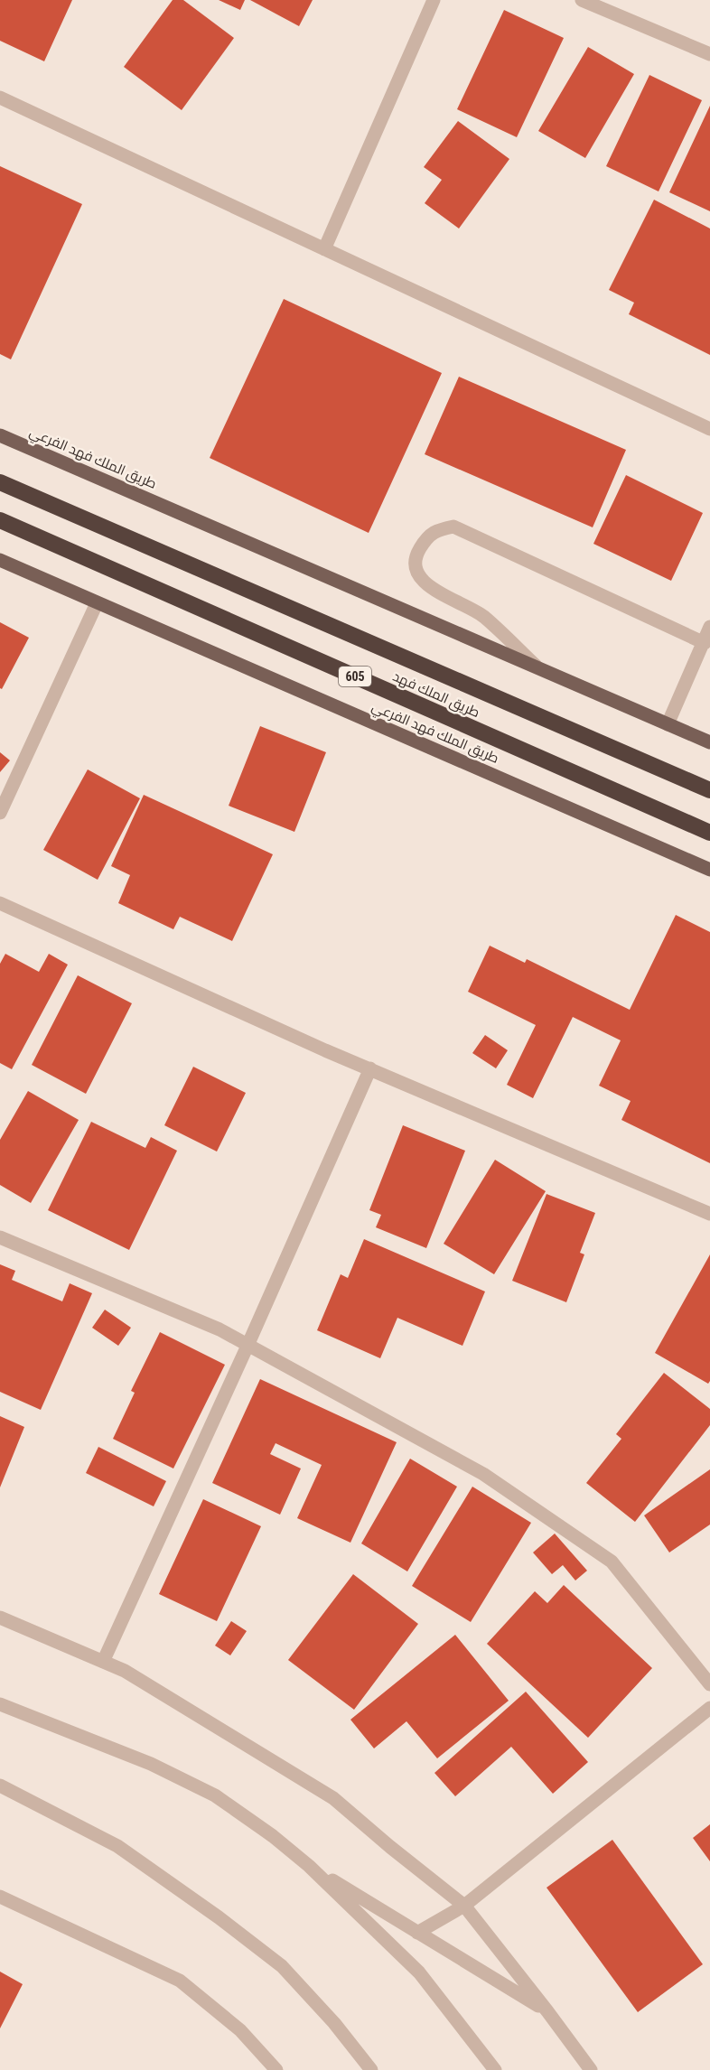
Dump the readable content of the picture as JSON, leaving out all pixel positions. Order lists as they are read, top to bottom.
{
  "streets": {
    "highway": ["605", "طريق الملك فهد"],
    "main road": ["طريق الملك فهد الفرعي"]
  }
}
